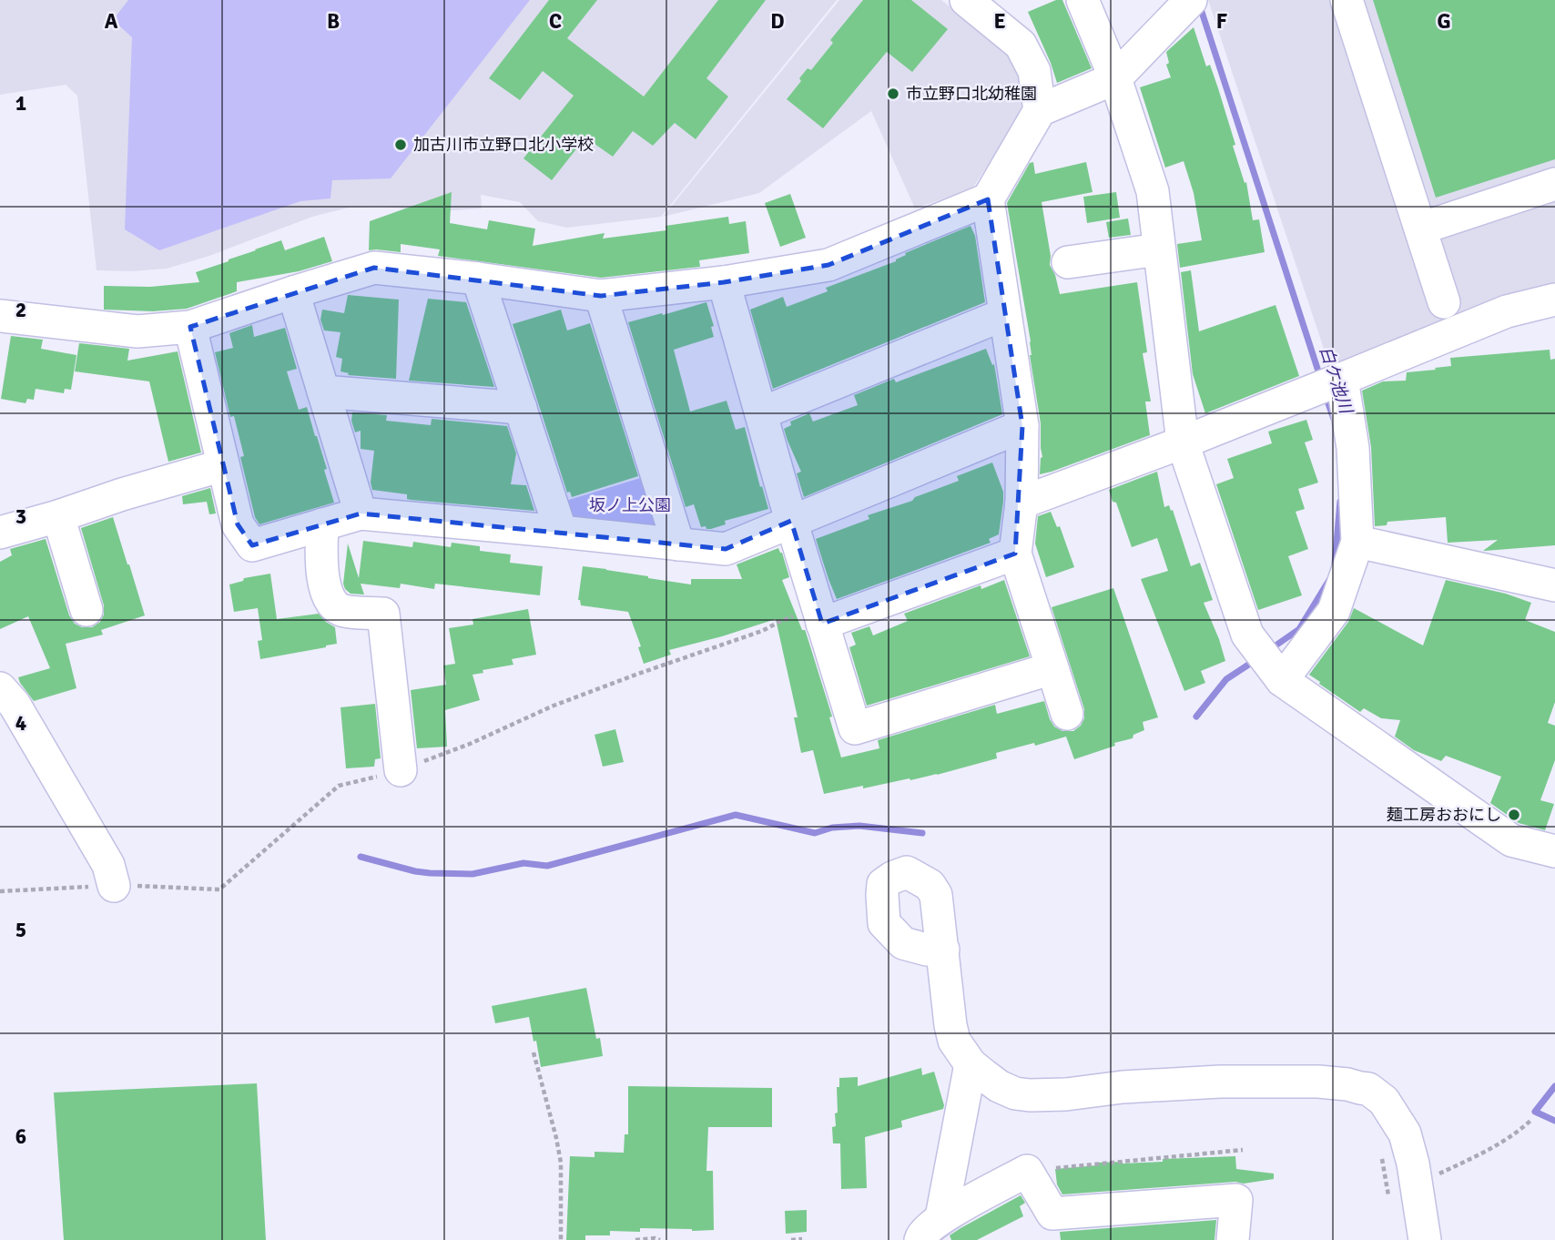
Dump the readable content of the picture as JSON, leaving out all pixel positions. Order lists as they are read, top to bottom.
{
  "water": ["白ケ池川"],
  "parks": ["坂ノ上公園"],
  "places": ["市立野口北幼稚園", "加古川市立野口北小学校", "麺工房おおにし"],
  "grid": {
    "columns": [
      "A",
      "B",
      "C",
      "D",
      "E",
      "F",
      "G"
    ],
    "rows": [
      "1",
      "2",
      "3",
      "4",
      "5",
      "6"
    ]
  }
}
